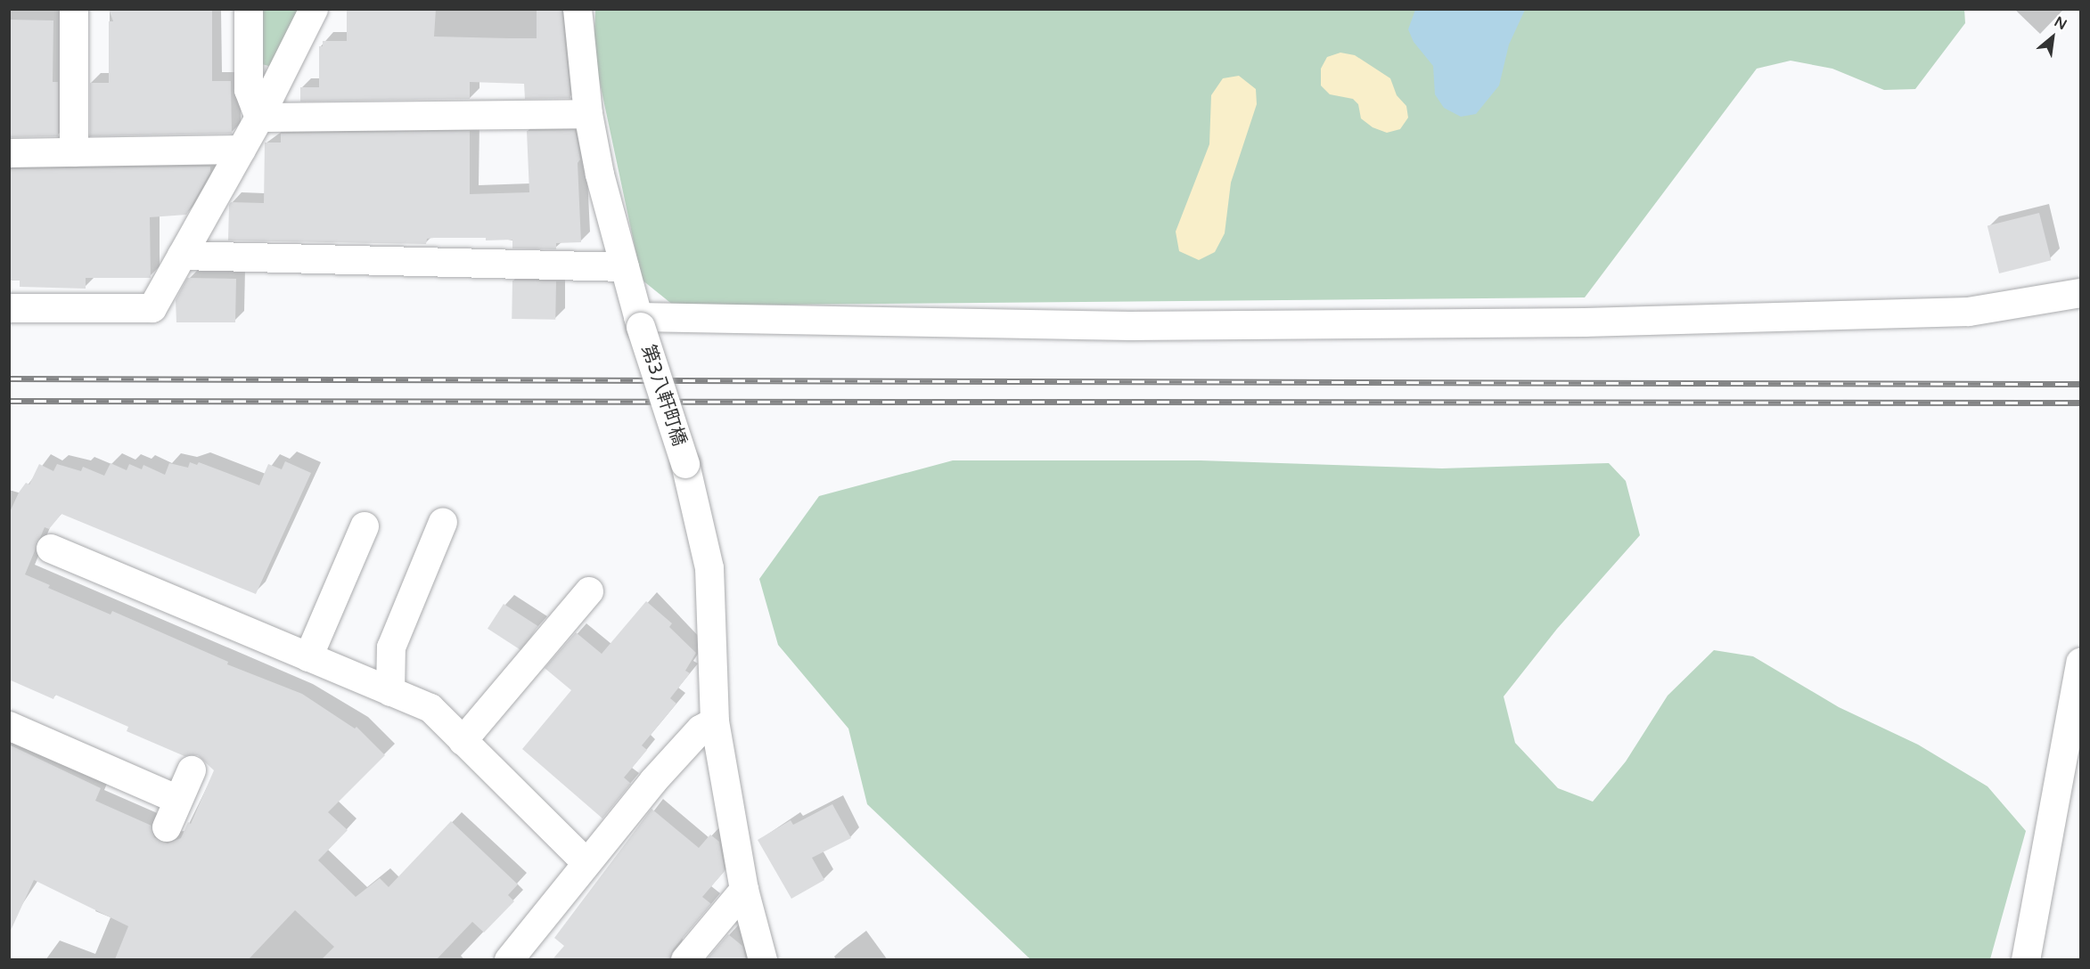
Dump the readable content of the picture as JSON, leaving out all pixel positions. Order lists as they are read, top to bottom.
{
  "streets": {
    "street": ["第3八軒町橋"]
  },
  "north": "top right"
}
